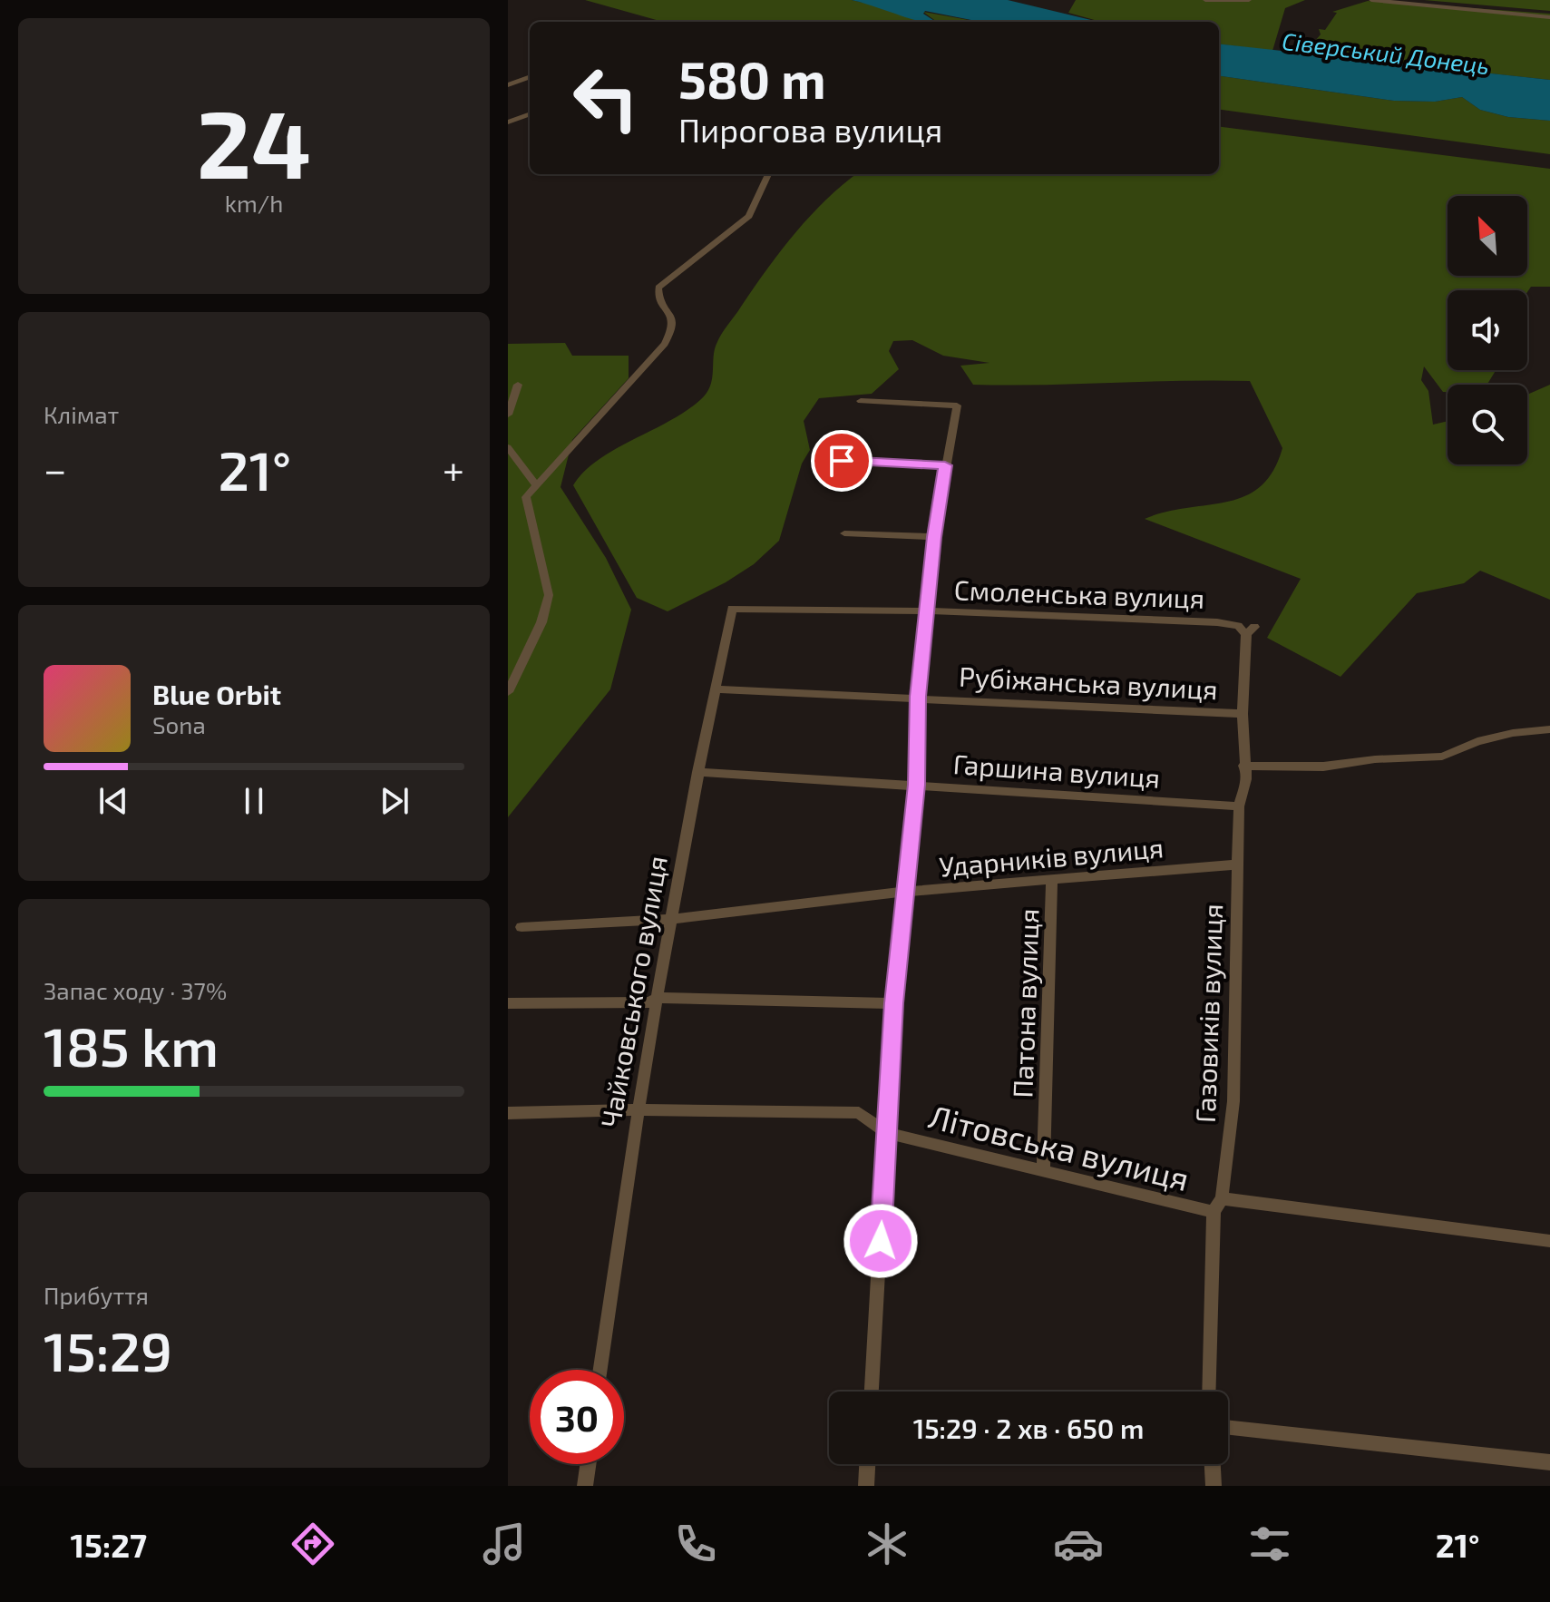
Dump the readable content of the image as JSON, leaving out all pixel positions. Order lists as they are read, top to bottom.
{
  "streets": {
    "street": [
      "Смоленська вулиця",
      "Рубіжанська вулиця",
      "Гаршина вулиця",
      "Ударників вулиця",
      "Чайковського вулиця",
      "Патона вулиця",
      "Газовиків вулиця",
      "Літовська вулиця"
    ]
  },
  "crossings": [
    ["Смоленська вулиця", "Чайковського вулиця"],
    ["Смоленська вулиця", "Газовиків вулиця"],
    ["Рубіжанська вулиця", "Чайковського вулиця"],
    ["Рубіжанська вулиця", "Газовиків вулиця"],
    ["Гаршина вулиця", "Чайковського вулиця"],
    ["Гаршина вулиця", "Газовиків вулиця"],
    ["Ударників вулиця", "Чайковського вулиця"],
    ["Ударників вулиця", "Патона вулиця"],
    ["Ударників вулиця", "Газовиків вулиця"],
    ["Чайковського вулиця", "Літовська вулиця"],
    ["Патона вулиця", "Літовська вулиця"],
    ["Газовиків вулиця", "Літовська вулиця"]
  ],
  "water": ["Сіверський Донець"],
  "north": "top left",
  "page": {
    "tile": [
      ["24", "km/h"],
      "Клімат",
      ["Запас ходу · 37%", "185 km"],
      ["Прибуття", "15:29"]
    ],
    "turn": ["580 m", "Пирогова вулиця"],
    "heat": ["−", "21°", "+"],
    "song": ["Blue Orbit", "Sona"],
    "limit": "30",
    "trip": "15:29 · 2 хв · 650 m",
    "tabs": ["15:27", "21°"]
  }
}
